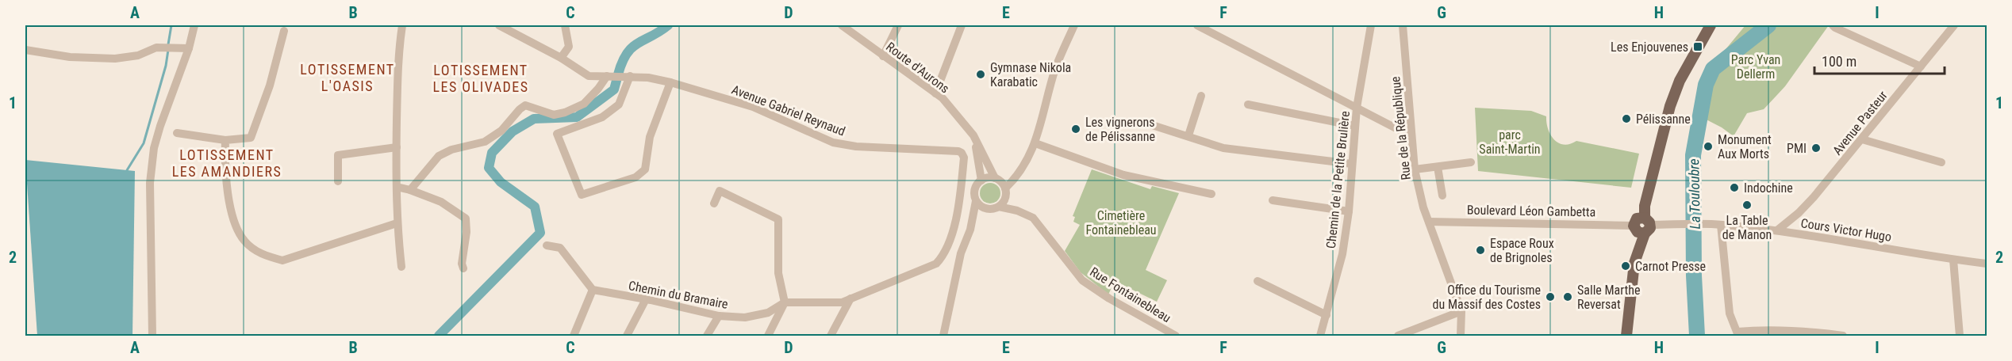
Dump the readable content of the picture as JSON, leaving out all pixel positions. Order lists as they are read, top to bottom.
{
  "streets": {
    "street": [
      "Route d'Aurons",
      "Avenue Gabriel Reynaud",
      "Avenue Pasteur",
      "Rue de la République",
      "Chemin de la Petite Brulière",
      "Boulevard Léon Gambetta",
      "Cours Victor Hugo",
      "Chemin du Bramaire",
      "Rue Fontainebleau"
    ]
  },
  "crossings": [
    ["Route d'Aurons", "Rue Fontainebleau"],
    ["Avenue Gabriel Reynaud", "Chemin du Bramaire"],
    ["Avenue Pasteur", "Cours Victor Hugo"],
    ["Rue de la République", "Boulevard Léon Gambetta"]
  ],
  "districts": ["LOTISSEMENT L'OASIS", "LOTISSEMENT LES OLIVADES", "LOTISSEMENT LES AMANDIERS"],
  "water": ["La Touloubre"],
  "parks": ["Parc Yvan Dellerm", "parc Saint-Martin", "Cimetière Fontainebleau"],
  "places": {
    "transit": ["Les Enjouvenes"],
    "other": [
      "Gymnase Nikola Karabatic",
      "Pélissanne",
      "Les vignerons de Pélissanne",
      "Monument Aux Morts",
      "PMI",
      "Indochine",
      "La Table de Manon",
      "Espace Roux de Brignoles",
      "Carnot Presse",
      "Office du Tourisme du Massif des Costes",
      "Salle Marthe Reversat"
    ]
  },
  "scale_bar": "100 m",
  "grid": {
    "columns": [
      "A",
      "B",
      "C",
      "D",
      "E",
      "F",
      "G",
      "H",
      "I"
    ],
    "rows": ["1", "2"]
  }
}
